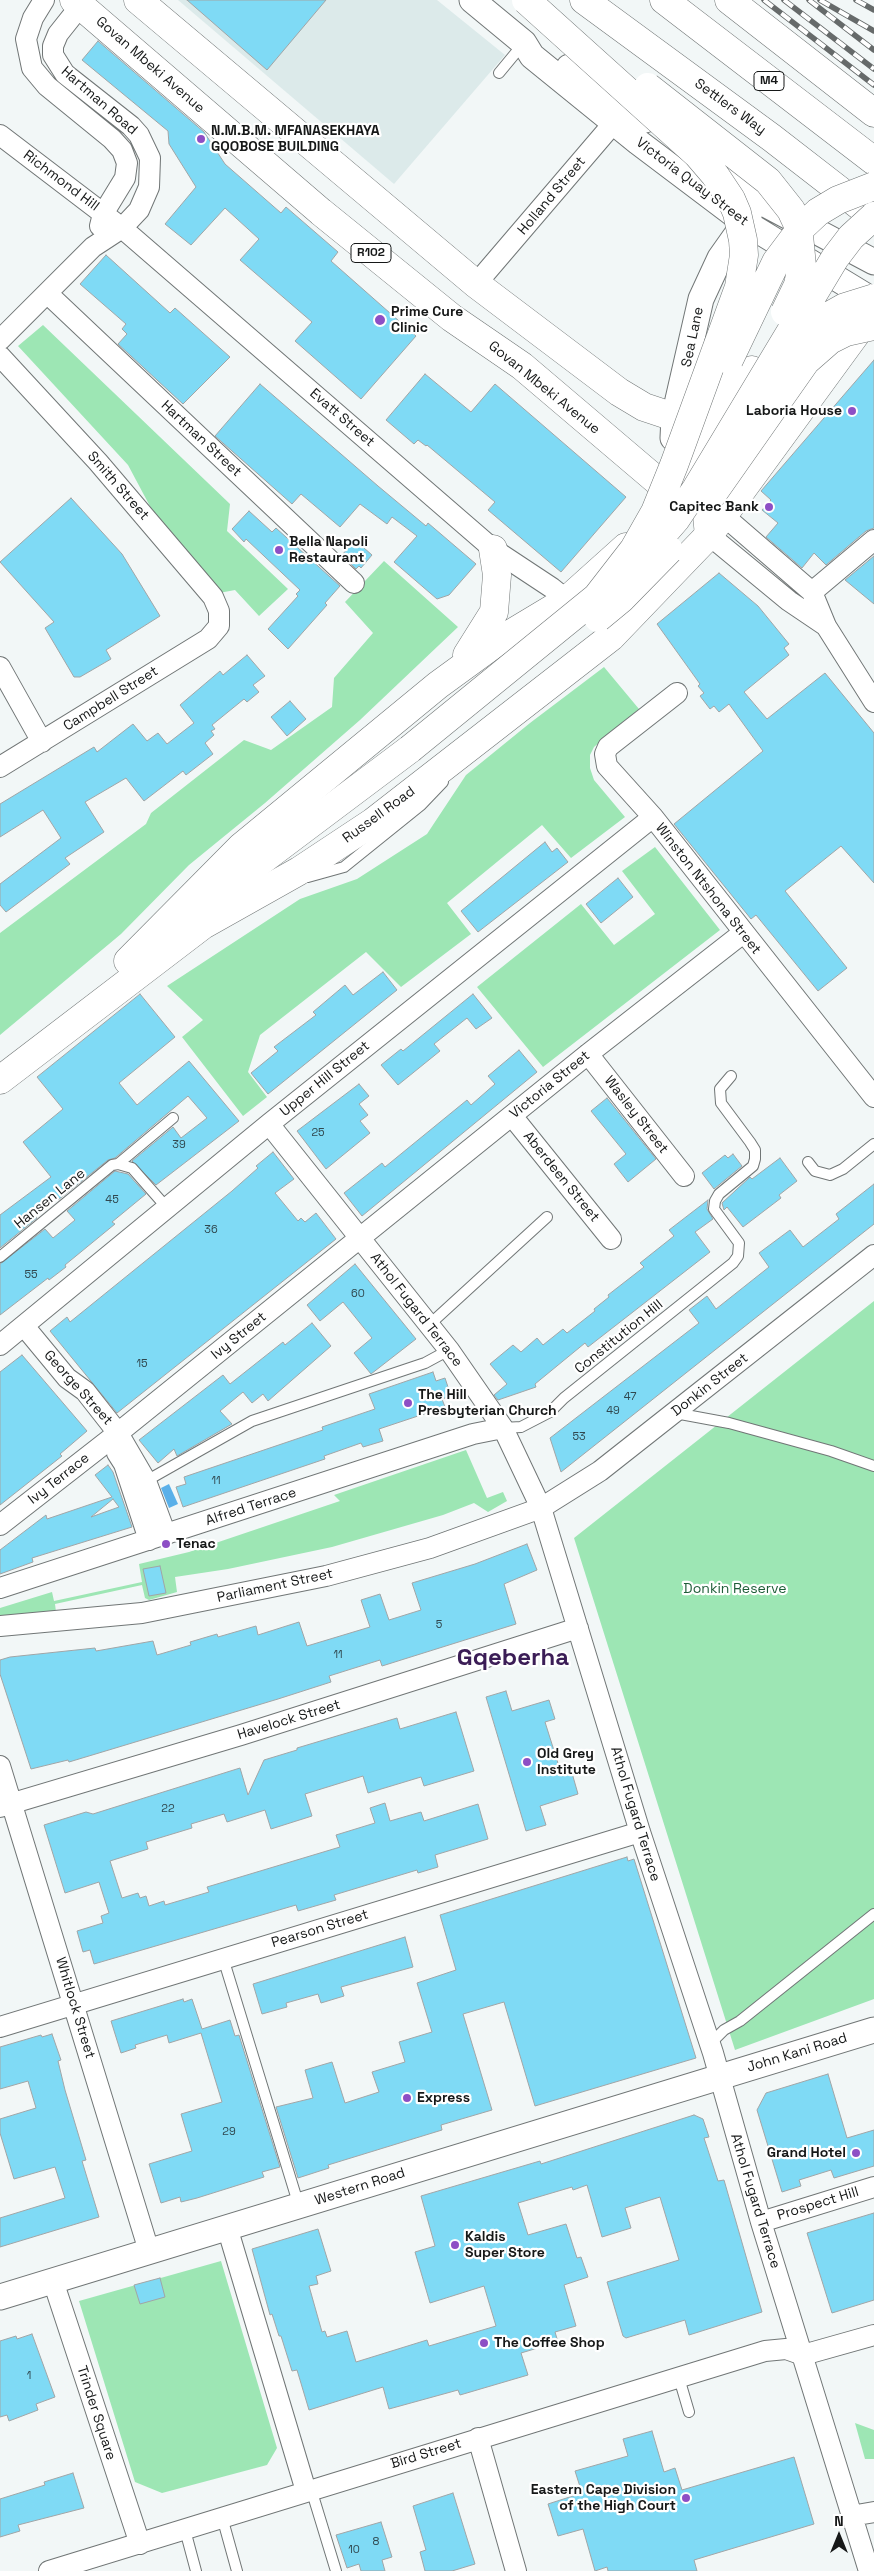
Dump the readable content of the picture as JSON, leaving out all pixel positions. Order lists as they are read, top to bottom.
{
  "streets": {
    "main road": [
      "Govan Mbeki Avenue",
      "M4",
      "Settlers Way",
      "R102",
      "Russell Road"
    ],
    "street": [
      "Hartman Road",
      "Richmond Hill",
      "Victoria Quay Street",
      "Holland Street",
      "Sea Lane",
      "Evatt Street",
      "Hartman Street",
      "Smith Street",
      "Campbell Street",
      "Winston Ntshona Street",
      "Upper Hill Street",
      "Victoria Street",
      "Wasley Street",
      "Aberdeen Street",
      "Athol Fugard Terrace",
      "Ivy Street",
      "Donkin Street",
      "George Street",
      "Ivy Terrace",
      "Alfred Terrace",
      "Parliament Street",
      "Havelock Street",
      "Pearson Street",
      "Whitlock Street",
      "John Kani Road",
      "Western Road",
      "Prospect Hill",
      "Trinder Square",
      "Bird Street"
    ],
    "lane": ["Hansen Lane", "Constitution Hill"]
  },
  "crossings": [
    ["Govan Mbeki Avenue", "Hartman Road"],
    ["Govan Mbeki Avenue", "Sea Lane"],
    ["Govan Mbeki Avenue", "Russell Road"],
    ["Hartman Road", "Richmond Hill"],
    ["Hartman Road", "Evatt Street"],
    ["Hartman Road", "Hartman Street"],
    ["Richmond Hill", "Evatt Street"],
    ["Victoria Quay Street", "Holland Street"],
    ["Victoria Quay Street", "Sea Lane"],
    ["Sea Lane", "Russell Road"],
    ["Evatt Street", "Russell Road"],
    ["Smith Street", "Campbell Street"],
    ["Winston Ntshona Street", "Upper Hill Street"],
    ["Winston Ntshona Street", "Victoria Street"],
    ["Upper Hill Street", "Athol Fugard Terrace"],
    ["Upper Hill Street", "George Street"],
    ["Victoria Street", "Wasley Street"],
    ["Victoria Street", "Aberdeen Street"],
    ["Victoria Street", "Athol Fugard Terrace"],
    ["Victoria Street", "Ivy Street"],
    ["Athol Fugard Terrace", "Ivy Street"],
    ["Athol Fugard Terrace", "Constitution Hill"],
    ["Athol Fugard Terrace", "Donkin Street"],
    ["Athol Fugard Terrace", "Alfred Terrace"],
    ["Athol Fugard Terrace", "Parliament Street"],
    ["Athol Fugard Terrace", "Havelock Street"],
    ["Athol Fugard Terrace", "Pearson Street"],
    ["Athol Fugard Terrace", "John Kani Road"],
    ["Athol Fugard Terrace", "Western Road"],
    ["Athol Fugard Terrace", "Prospect Hill"],
    ["Athol Fugard Terrace", "Bird Street"],
    ["Ivy Street", "George Street"],
    ["Ivy Street", "Ivy Terrace"],
    ["Constitution Hill", "Alfred Terrace"],
    ["Donkin Street", "Parliament Street"],
    ["George Street", "Ivy Terrace"],
    ["George Street", "Alfred Terrace"],
    ["Havelock Street", "Whitlock Street"],
    ["Pearson Street", "Whitlock Street"],
    ["Whitlock Street", "Western Road"],
    ["John Kani Road", "Western Road"],
    ["Western Road", "Trinder Square"],
    ["Trinder Square", "Bird Street"]
  ],
  "districts": ["Gqeberha"],
  "parks": ["Donkin Reserve"],
  "places": [
    "N.M.B.M. MFANASEKHAYA GQOBOSE BUILDING",
    "Prime Cure Clinic",
    "Laboria House",
    "Capitec Bank",
    "Bella Napoli Restaurant",
    "The Hill Presbyterian Church",
    "Tenac",
    "Old Grey Institute",
    "Express",
    "Grand Hotel",
    "Kaldis Super Store",
    "The Coffee Shop",
    "Eastern Cape Division of the High Court"
  ],
  "house_numbers": [
    "25",
    "39",
    "45",
    "36",
    "55",
    "60",
    "15",
    "47",
    "49",
    "53",
    "11",
    "5",
    "11",
    "22",
    "29",
    "1",
    "8",
    "10"
  ],
  "north": "top"
}
